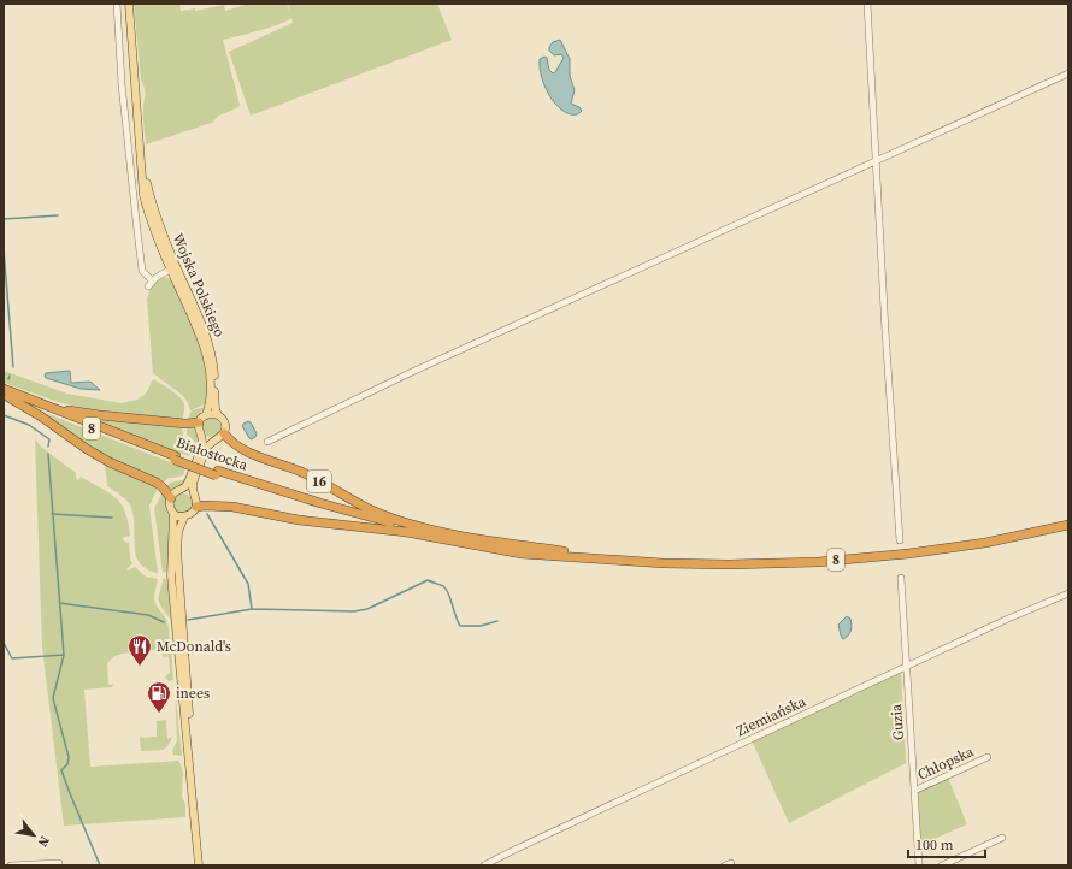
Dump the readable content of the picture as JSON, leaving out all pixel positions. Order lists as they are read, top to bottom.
{
  "streets": {
    "highway": ["8", "Białostocka", "16"],
    "main road": ["Wojska Polskiego"],
    "street": ["Ziemiańska", "Guzia", "Chłopska"]
  },
  "crossings": [
    ["Wojska Polskiego", "16"],
    ["8", "Białostocka"],
    ["8", "16"],
    ["Białostocka", "16"],
    ["Ziemiańska", "Guzia"],
    ["Guzia", "Chłopska"]
  ],
  "places": {
    "restaurant": ["McDonald's"],
    "fuel station": ["inees"]
  },
  "scale_bar": "100 m",
  "north": "bottom right"
}
